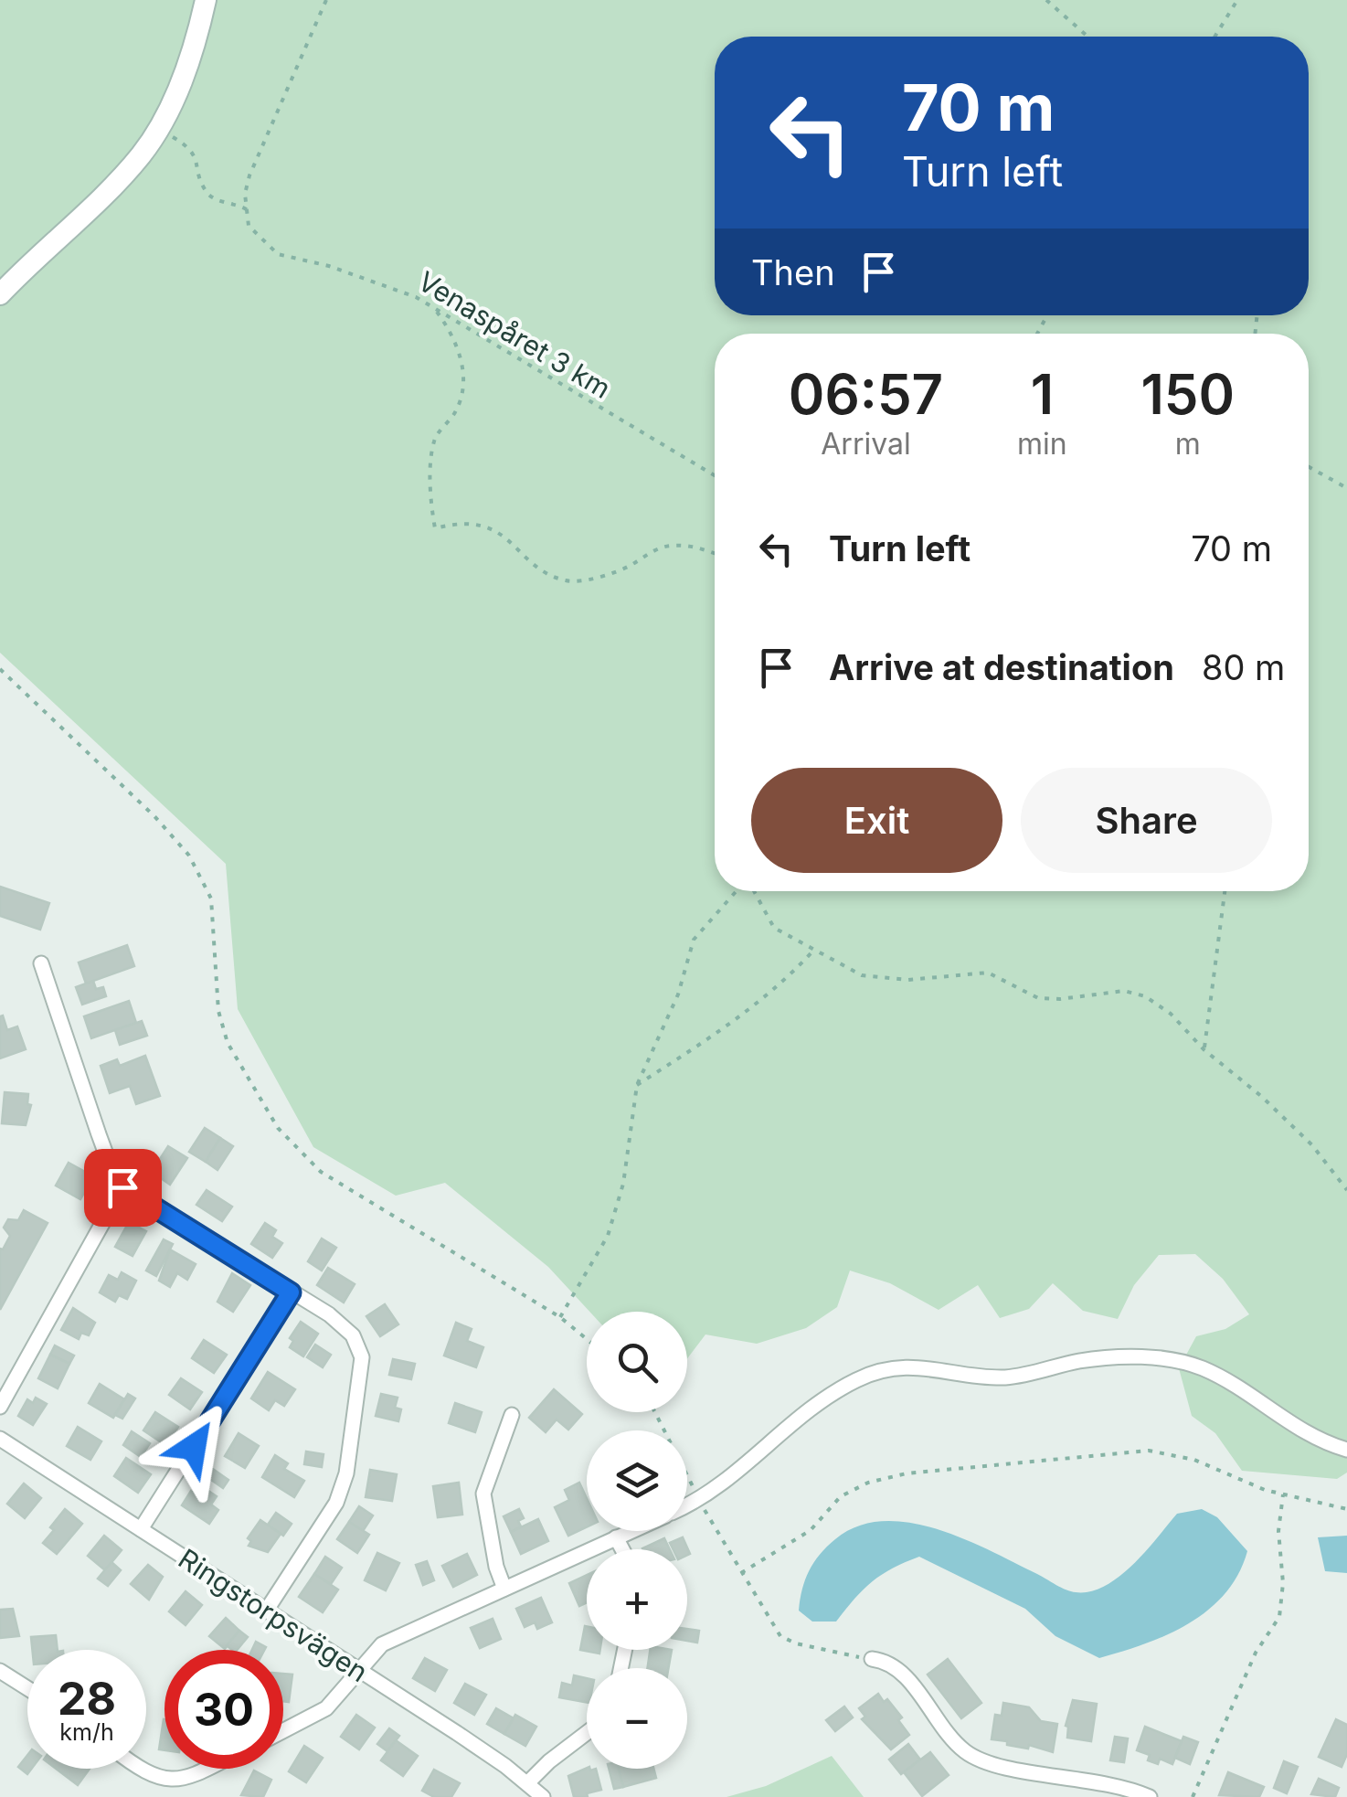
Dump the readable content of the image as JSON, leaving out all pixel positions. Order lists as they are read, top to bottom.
{
  "streets": {
    "street": ["Ringstorpsvägen"],
    "path": ["Venaspåret 3 km"]
  },
  "page": {
    "turn": ["70 m", "Turn left"],
    "then": "Then",
    "eta": [
      "06:57",
      "Arrival",
      "1",
      "min",
      "150",
      "m"
    ],
    "list": [
      {
        "name": "Turn left",
        "value": "70 m"
      },
      {
        "name": "Arrive at destination",
        "value": "80 m"
      }
    ],
    "buttons": ["Exit", "Share"],
    "map_buttons": ["+", "−"],
    "speed": "28 km/h",
    "limit": "30"
  }
}
